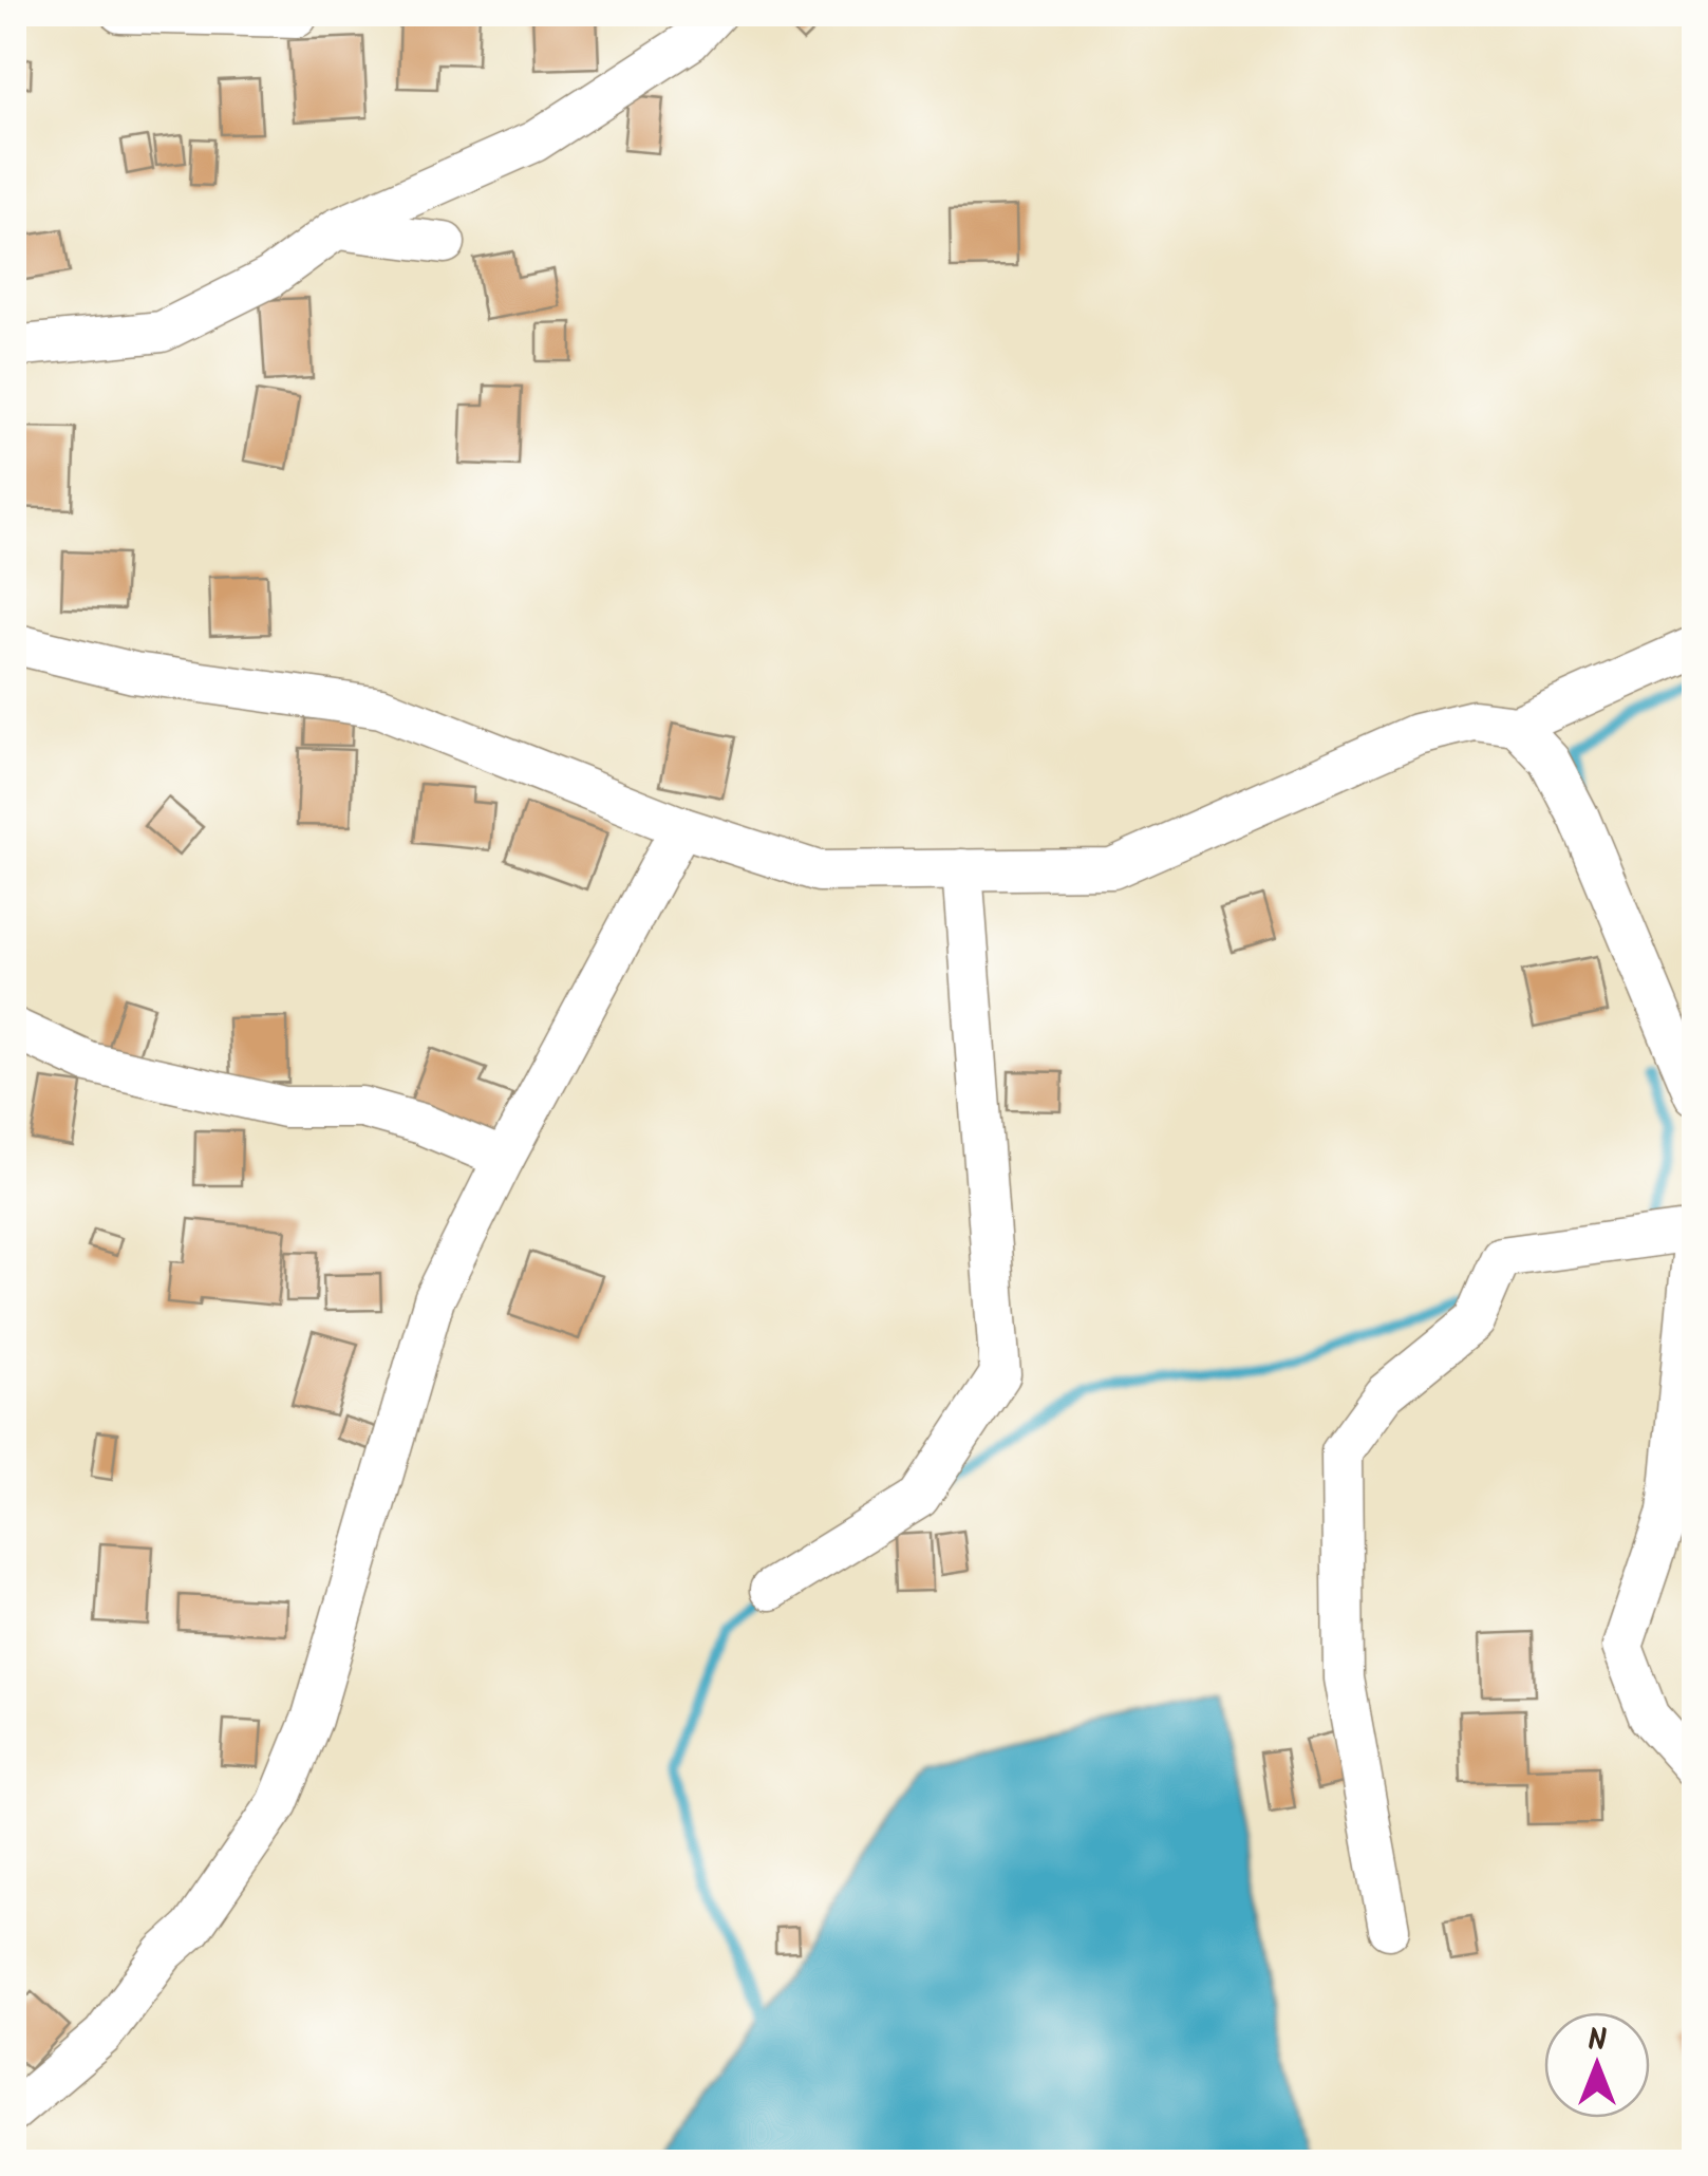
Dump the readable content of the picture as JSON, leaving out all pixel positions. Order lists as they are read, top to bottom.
{
  "north": "top"
}
